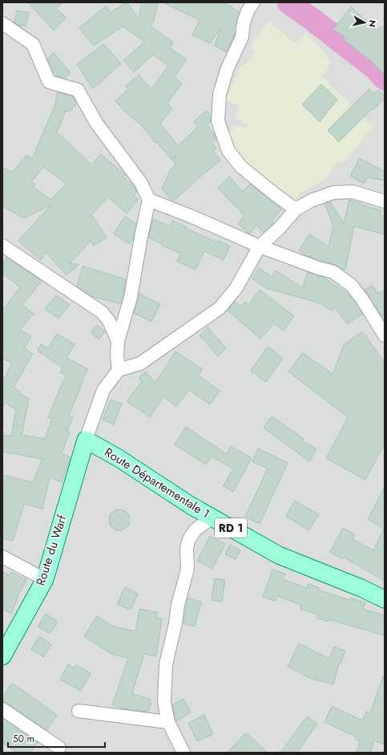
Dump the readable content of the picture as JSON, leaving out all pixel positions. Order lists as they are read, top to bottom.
{
  "streets": {
    "main road": ["Route Départementale 1", "RD 1", "Route du Warf"]
  },
  "crossings": [
    ["Route Départementale 1", "Route du Warf"]
  ],
  "scale_bar": "50 m",
  "north": "right"
}
